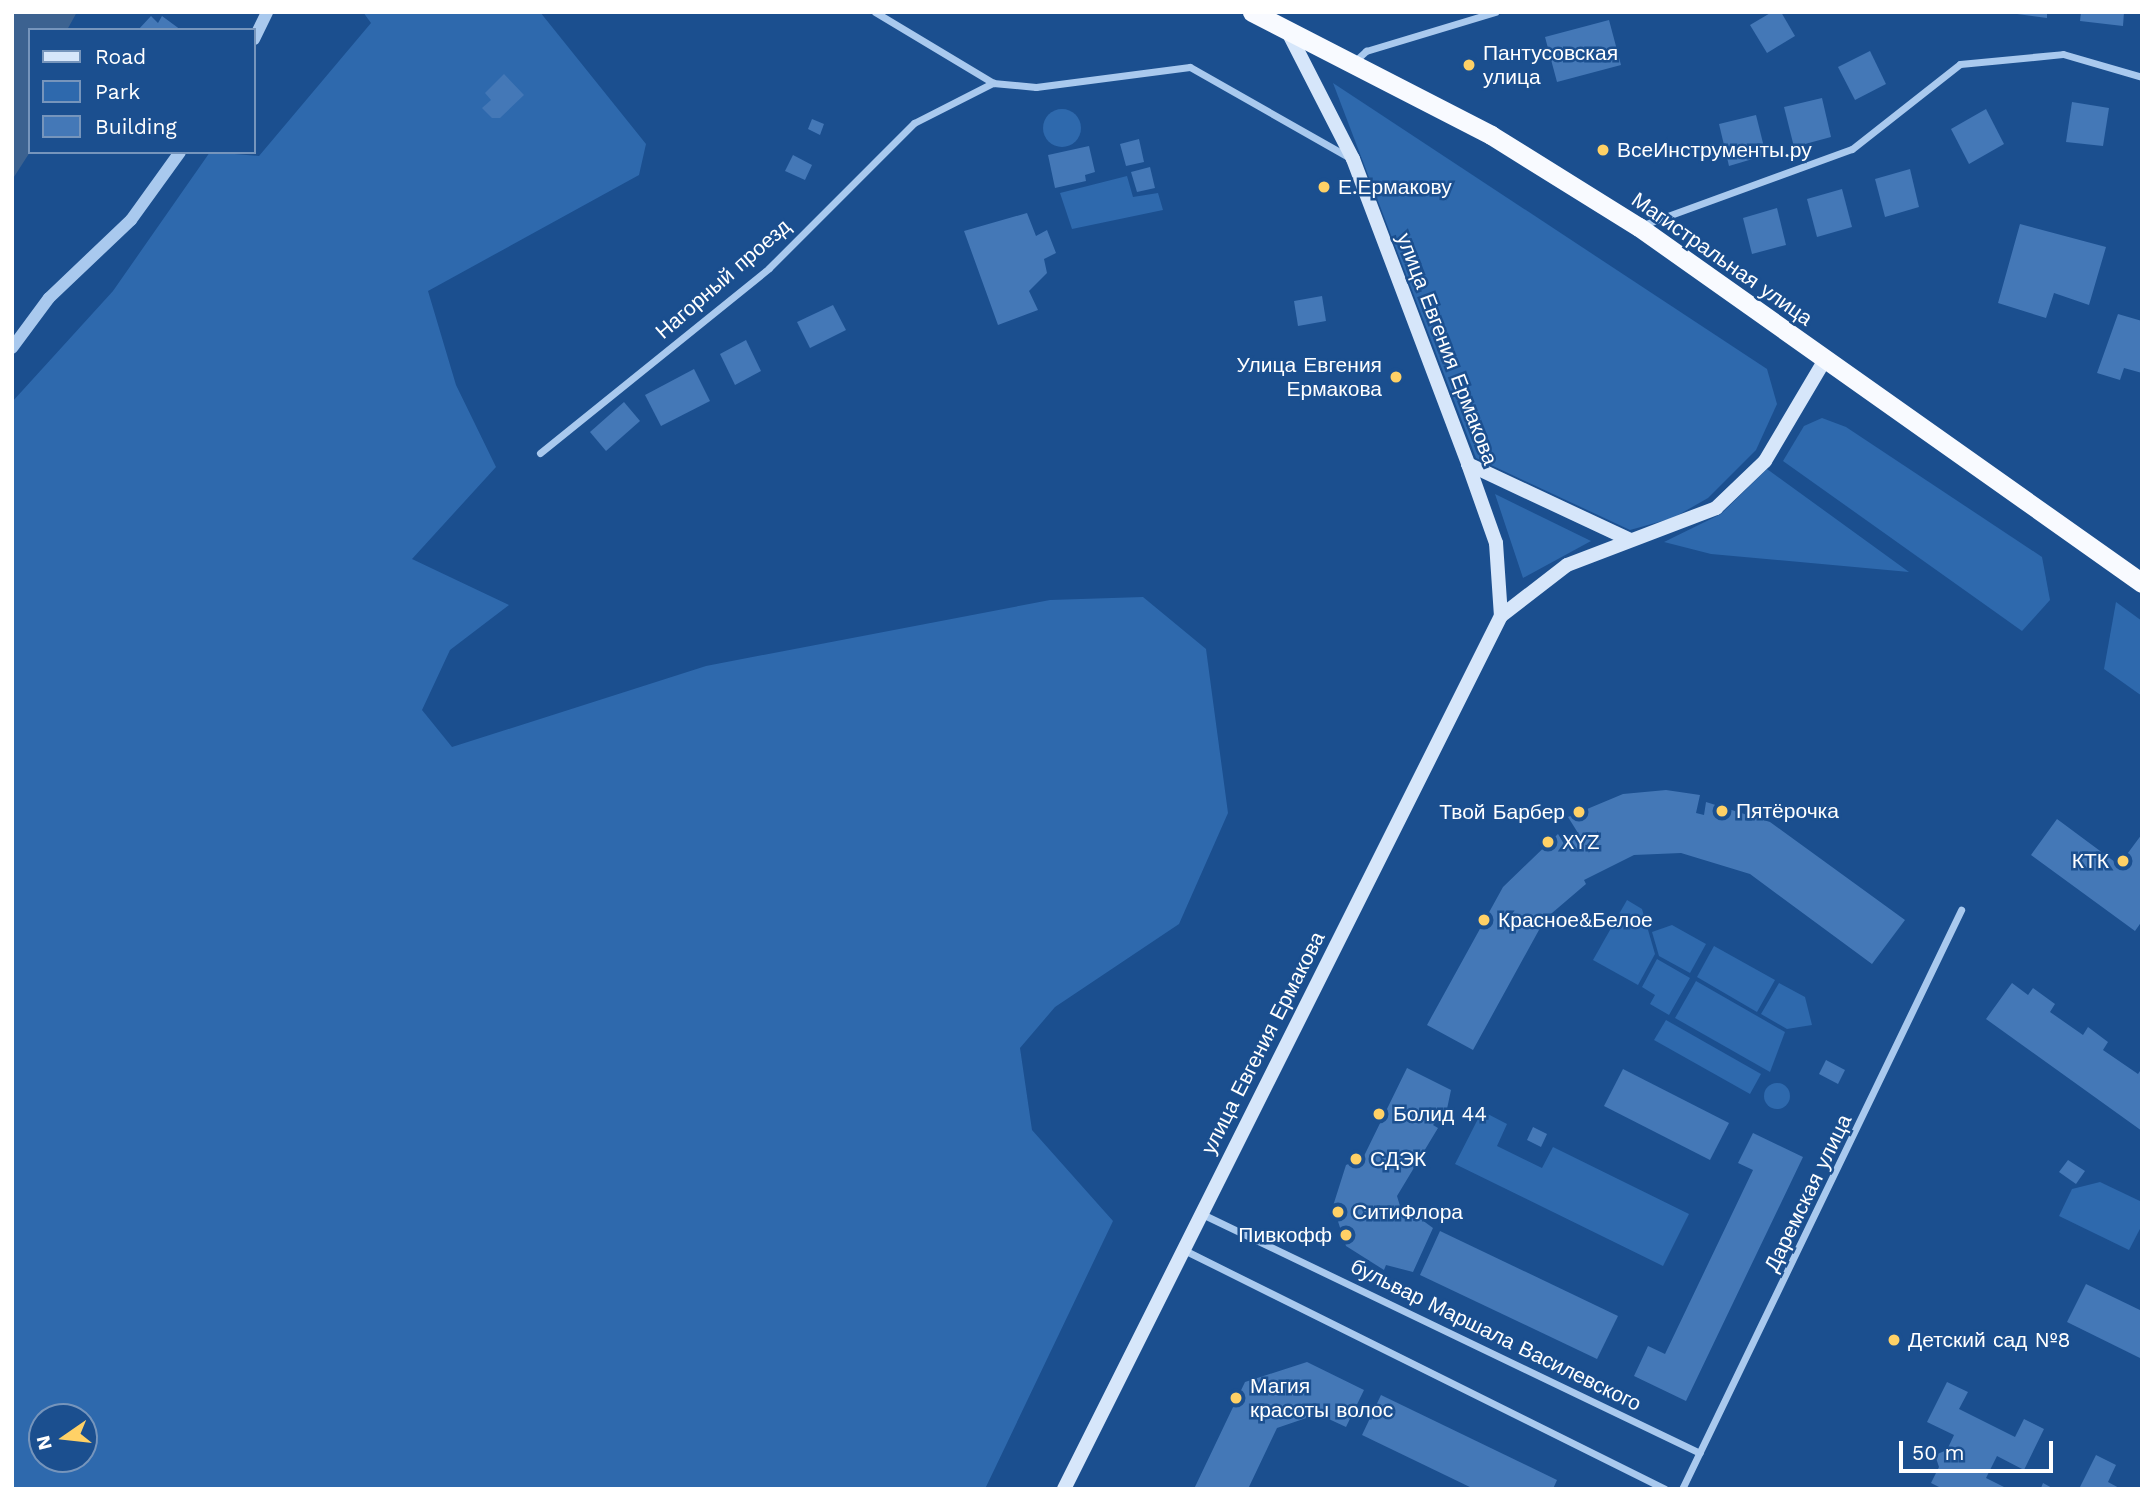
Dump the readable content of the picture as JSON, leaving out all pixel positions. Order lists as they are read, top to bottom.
{
  "streets": {
    "highway": ["Магистральная улица"],
    "main road": ["улица Евгения Ермакова"],
    "street": ["Нагорный проезд", "Даремская улица", "бульвар Маршала Василевского"]
  },
  "crossings": [
    ["Магистральная улица", "улица Евгения Ермакова"],
    ["улица Евгения Ермакова", "бульвар Маршала Василевского"],
    ["Даремская улица", "бульвар Маршала Василевского"]
  ],
  "places": [
    "Пантусовская улица",
    "ВсеИнструменты.ру",
    "Е.Ермакову",
    "Улица Евгения Ермакова",
    "Пятёрочка",
    "Твой Барбер",
    "XYZ",
    "КТК",
    "Красное&Белое",
    "Болид 44",
    "СДЭК",
    "СитиФлора",
    "Пивкофф",
    "Детский сад №8",
    "Магия красоты волос"
  ],
  "legend": ["Road", "Park", "Building"],
  "scale_bar": "50 m",
  "north": "left"
}
